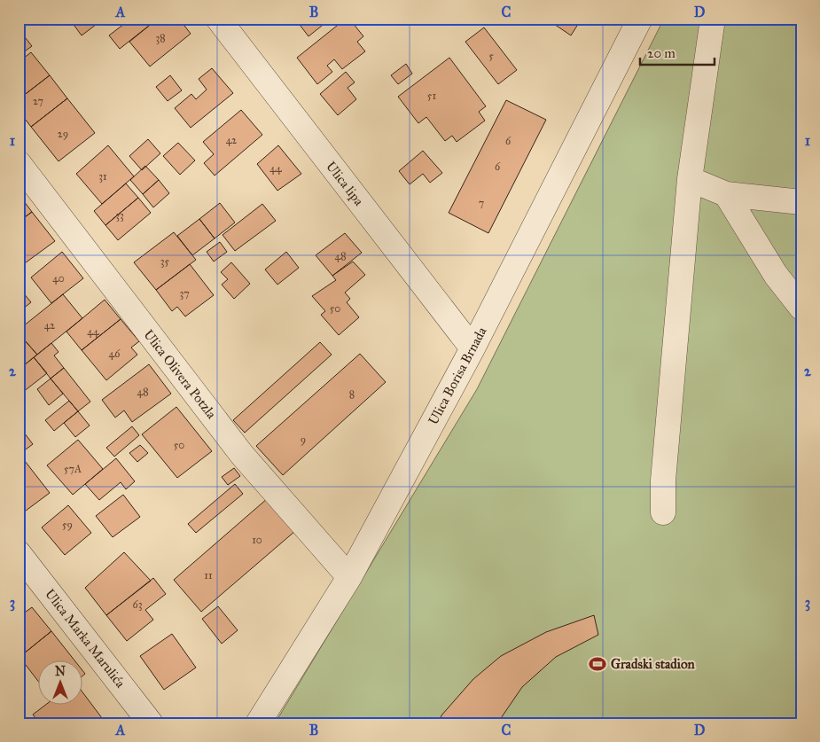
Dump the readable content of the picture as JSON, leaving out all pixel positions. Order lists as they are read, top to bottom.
{
  "streets": {
    "street": [
      "Ulica lipa",
      "Ulica Olivera Potzla",
      "Ulica Borisa Brnada",
      "Ulica Marka Marulića"
    ]
  },
  "crossings": [
    ["Ulica lipa", "Ulica Borisa Brnada"],
    ["Ulica Olivera Potzla", "Ulica Borisa Brnada"]
  ],
  "places": {
    "sports": ["Gradski stadion"]
  },
  "house_numbers": [
    "38",
    "5",
    "51",
    "27",
    "29",
    "42",
    "6",
    "6",
    "44",
    "31",
    "7",
    "33",
    "48",
    "35",
    "40",
    "37",
    "50",
    "42",
    "44",
    "46",
    "48",
    "8",
    "9",
    "50",
    "57A",
    "59",
    "10",
    "11",
    "63"
  ],
  "scale_bar": "20 m",
  "north": "top",
  "grid": {
    "columns": [
      "A",
      "B",
      "C",
      "D"
    ],
    "rows": ["1", "2", "3"]
  }
}
